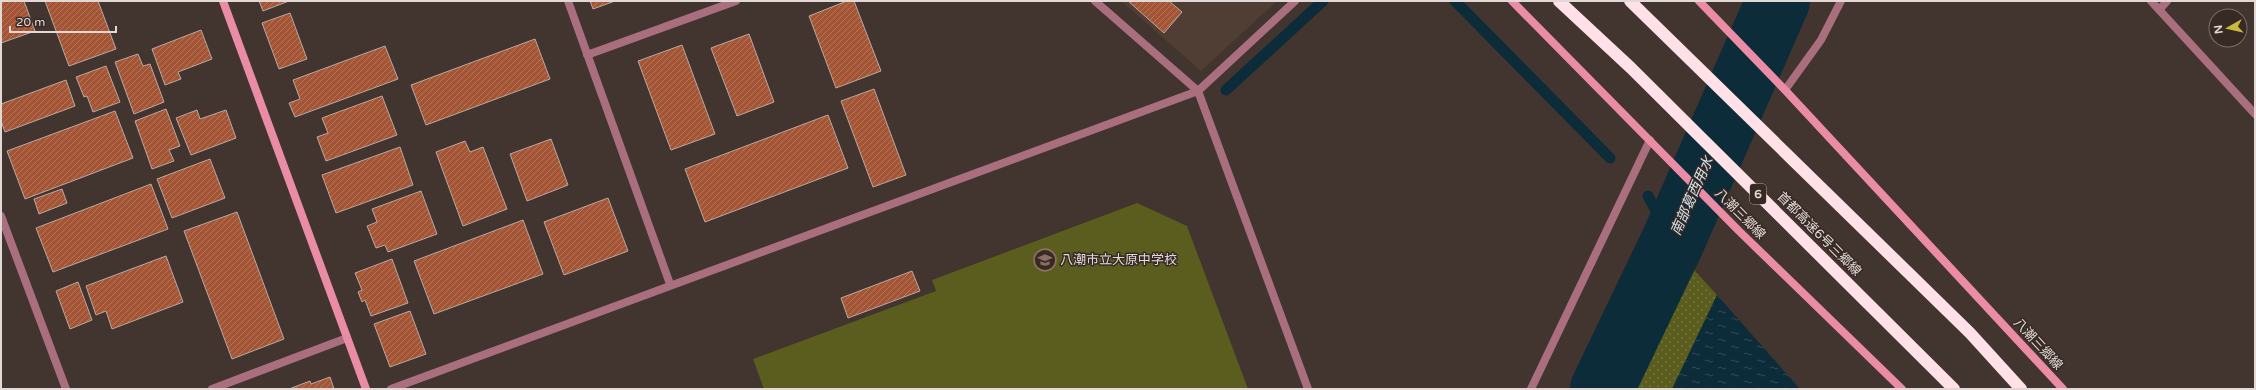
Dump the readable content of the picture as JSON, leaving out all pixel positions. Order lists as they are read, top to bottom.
{
  "streets": {
    "highway": ["6", "首都高速6号三郷線"],
    "main road": ["八潮三郷線"]
  },
  "water": ["南部葛西用水"],
  "places": {
    "school or university": ["八潮市立大原中学校"]
  },
  "scale_bar": "20 m",
  "north": "left"
}
